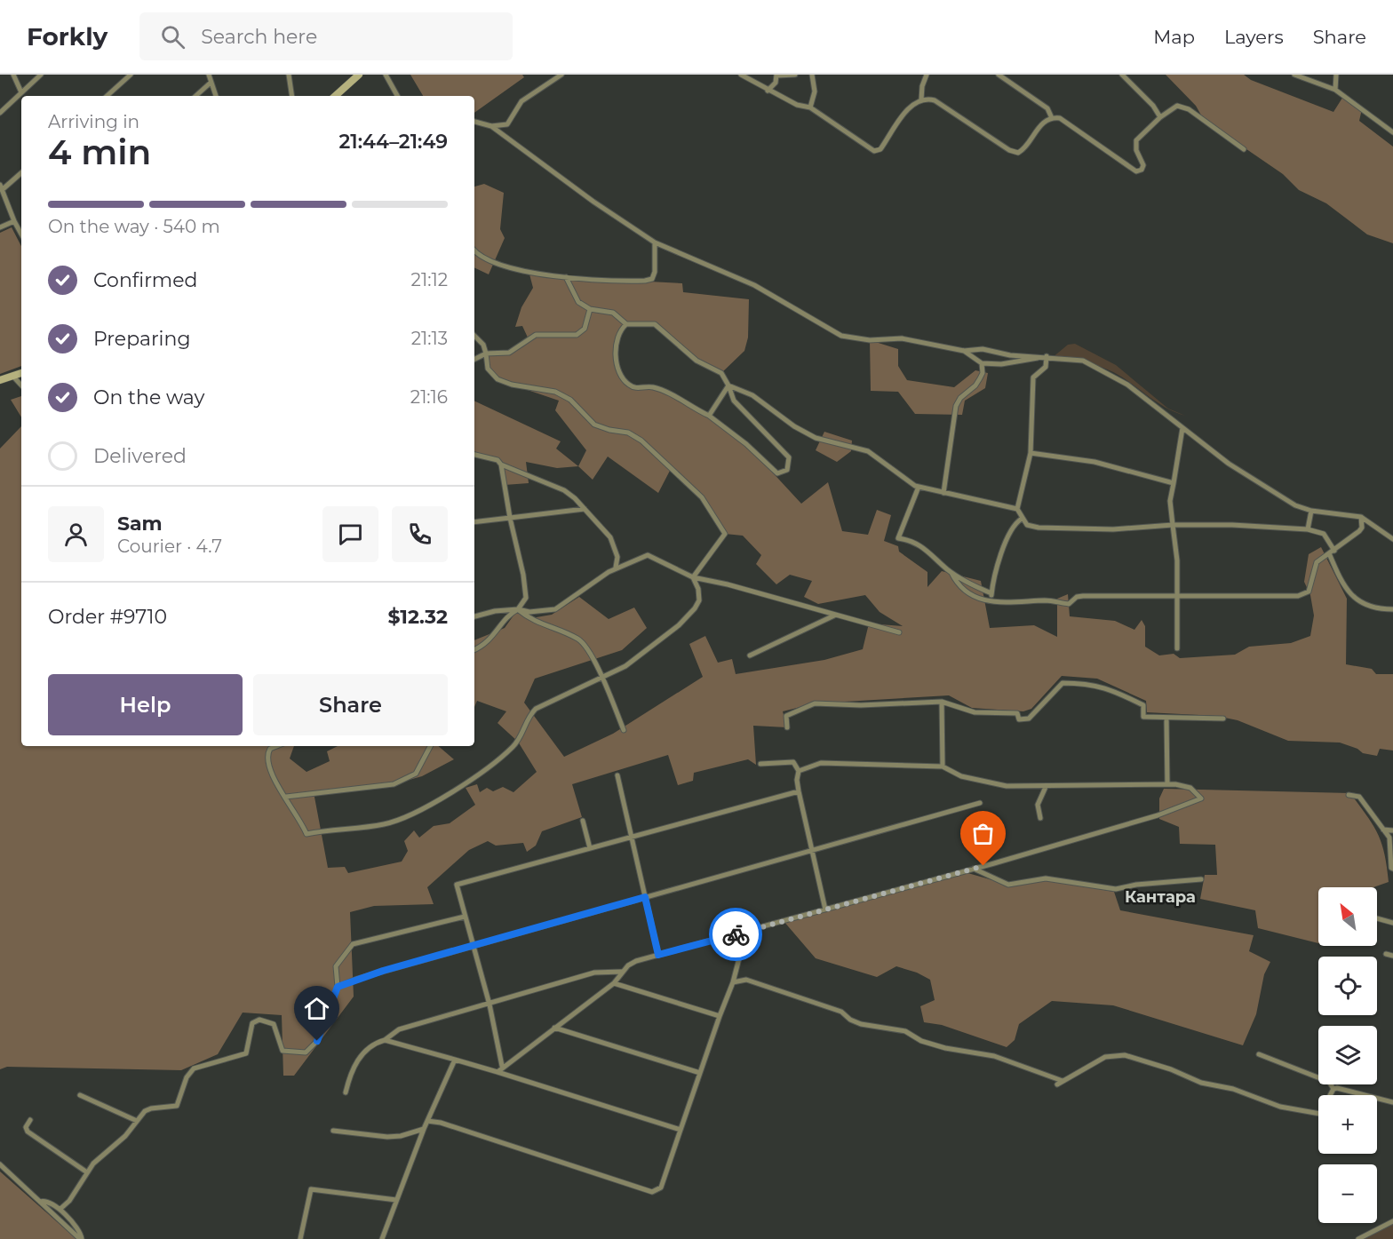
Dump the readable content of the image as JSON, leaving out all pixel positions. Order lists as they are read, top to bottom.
{
  "districts": ["Кантара"],
  "north": "top left",
  "page": {
    "header": "Forkly",
    "search": "Search here",
    "nav": ["Map", "Layers", "Share"],
    "heading": ["4 min", "Arriving in", "21:44–21:49"],
    "panel": [
      "Sam",
      "Courier · 4.7",
      "Order #9710",
      "$12.32"
    ],
    "bar": "On the way · 540 m",
    "list": [
      ["Confirmed", "21:12"],
      ["Preparing", "21:13"],
      ["On the way", "21:16"],
      "Delivered"
    ],
    "buttons": ["Help", "Share"],
    "map_buttons": ["+", "−"]
  }
}
